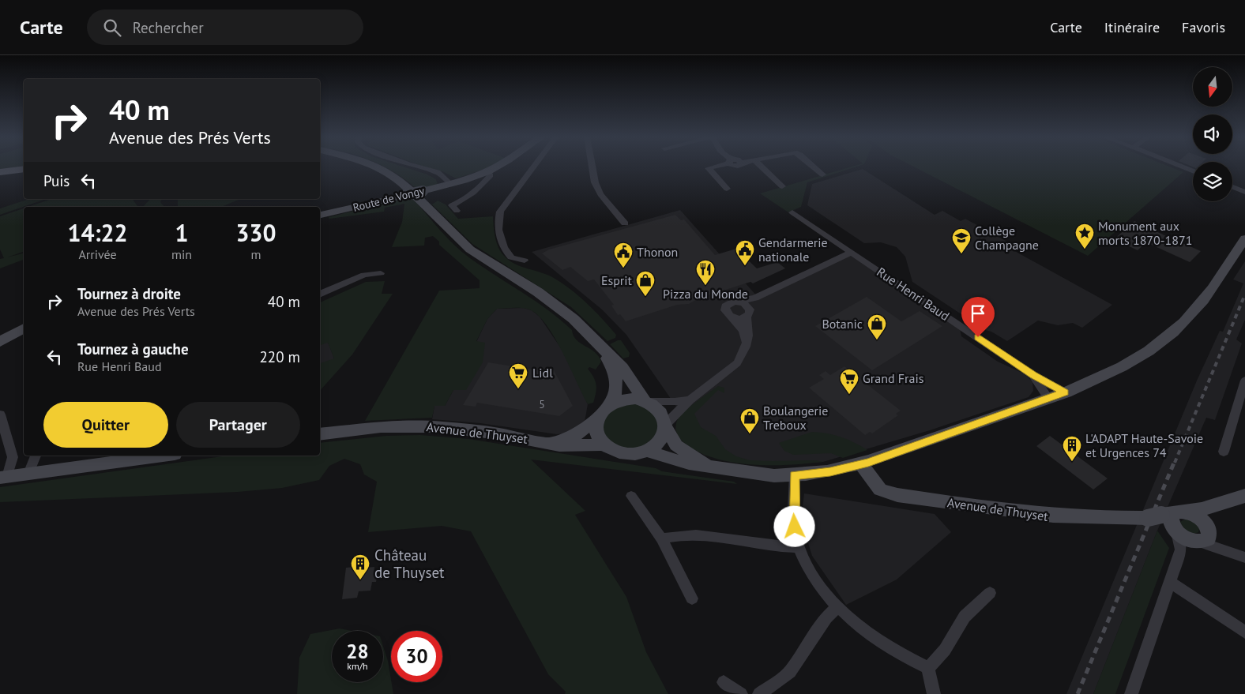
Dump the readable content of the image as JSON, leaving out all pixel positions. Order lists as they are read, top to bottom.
{
  "streets": {
    "main road": ["Route de Vongy", "Avenue de Thuyset"],
    "street": ["Rue Henri Baud"]
  },
  "places": {
    "place": ["Monument aux morts 1870-1871"],
    "school or university": ["Collège Champagne"],
    "public building": ["Gendarmerie nationale", "Thonon"],
    "restaurant": ["Pizza du Monde"],
    "shop": ["Esprit", "Botanic", "Boulangerie Treboux"],
    "supermarket": ["Lidl", "Grand Frais"],
    "building": ["L'ADAPT Haute-Savoie et Urgences 74", "Château de Thuyset"]
  },
  "house_numbers": ["5"],
  "north": "bottom",
  "page": {
    "header": "Carte",
    "search": "Rechercher",
    "nav": ["Carte", "Itinéraire", "Favoris"],
    "turn": ["40 m", "Avenue des Prés Verts"],
    "then": "Puis",
    "eta": [
      "14:22",
      "Arrivée",
      "1",
      "min",
      "330",
      "m"
    ],
    "list": [
      {
        "name": "Tournez à droite",
        "note": "Avenue des Prés Verts",
        "value": "40 m"
      },
      {
        "name": "Tournez à gauche",
        "note": "Rue Henri Baud",
        "value": "220 m"
      }
    ],
    "buttons": ["Quitter", "Partager"],
    "speed": "28 km/h",
    "limit": "30"
  }
}
